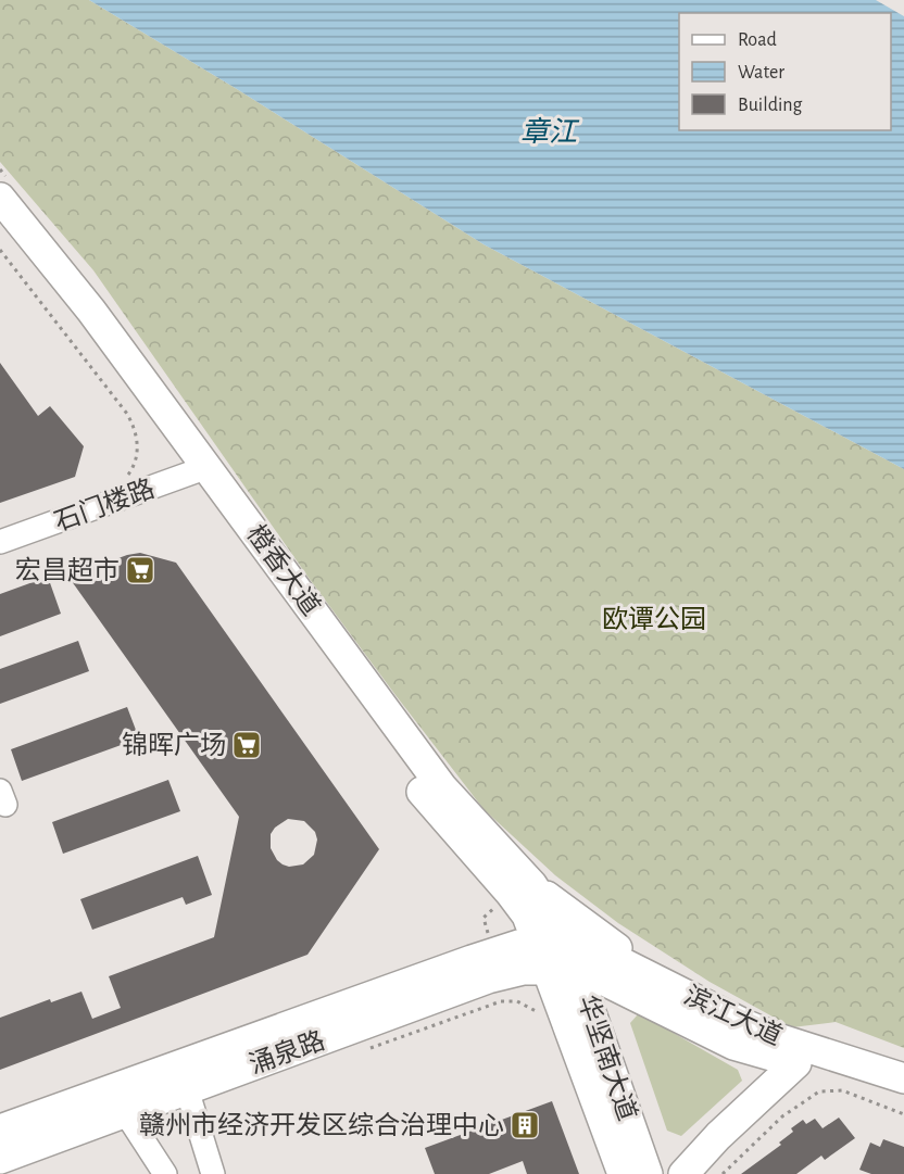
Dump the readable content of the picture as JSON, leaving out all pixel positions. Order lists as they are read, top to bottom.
{
  "streets": {
    "main road": [
      "橙香大道",
      "滨江大道",
      "涌泉路",
      "华坚南大道"
    ],
    "street": ["石门楼路"]
  },
  "crossings": [
    ["石门楼路", "橙香大道"],
    ["橙香大道", "滨江大道"],
    ["橙香大道", "涌泉路"],
    ["橙香大道", "华坚南大道"],
    ["滨江大道", "涌泉路"],
    ["滨江大道", "华坚南大道"],
    ["涌泉路", "华坚南大道"]
  ],
  "water": ["章江"],
  "parks": ["欧谭公园"],
  "places": {
    "supermarket": ["宏昌超市", "锦晖广场"],
    "building": ["赣州市经济开发区综合治理中心"]
  },
  "legend": ["Road", "Water", "Building"]
}
